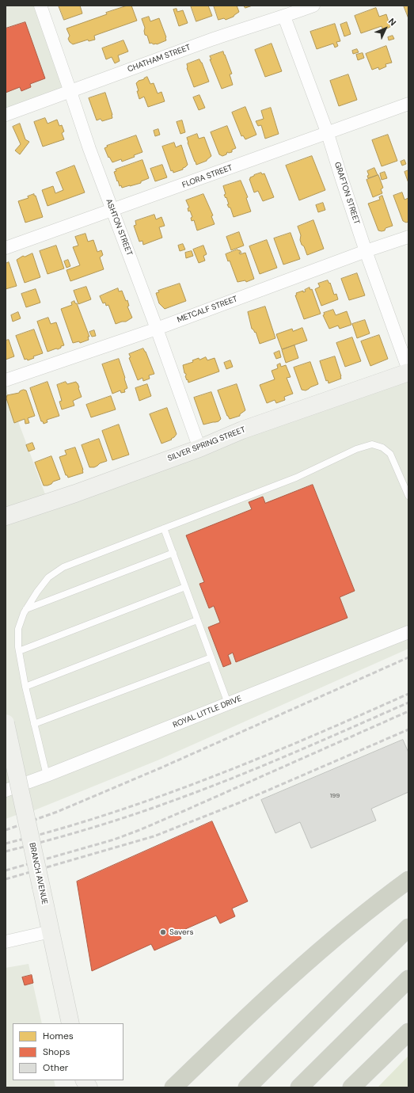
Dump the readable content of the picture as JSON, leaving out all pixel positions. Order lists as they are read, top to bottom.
{
  "streets": {
    "main road": ["SILVER SPRING STREET", "BRANCH AVENUE"],
    "street": [
      "CHATHAM STREET",
      "FLORA STREET",
      "GRAFTON STREET",
      "ASHTON STREET",
      "METCALF STREET",
      "ROYAL LITTLE DRIVE"
    ]
  },
  "crossings": [
    ["CHATHAM STREET", "GRAFTON STREET"],
    ["CHATHAM STREET", "ASHTON STREET"],
    ["FLORA STREET", "GRAFTON STREET"],
    ["FLORA STREET", "ASHTON STREET"],
    ["GRAFTON STREET", "METCALF STREET"],
    ["ASHTON STREET", "METCALF STREET"],
    ["ASHTON STREET", "SILVER SPRING STREET"]
  ],
  "places": ["Savers"],
  "house_numbers": ["199"],
  "legend": ["Homes", "Shops", "Other"],
  "north": "top right"
}
